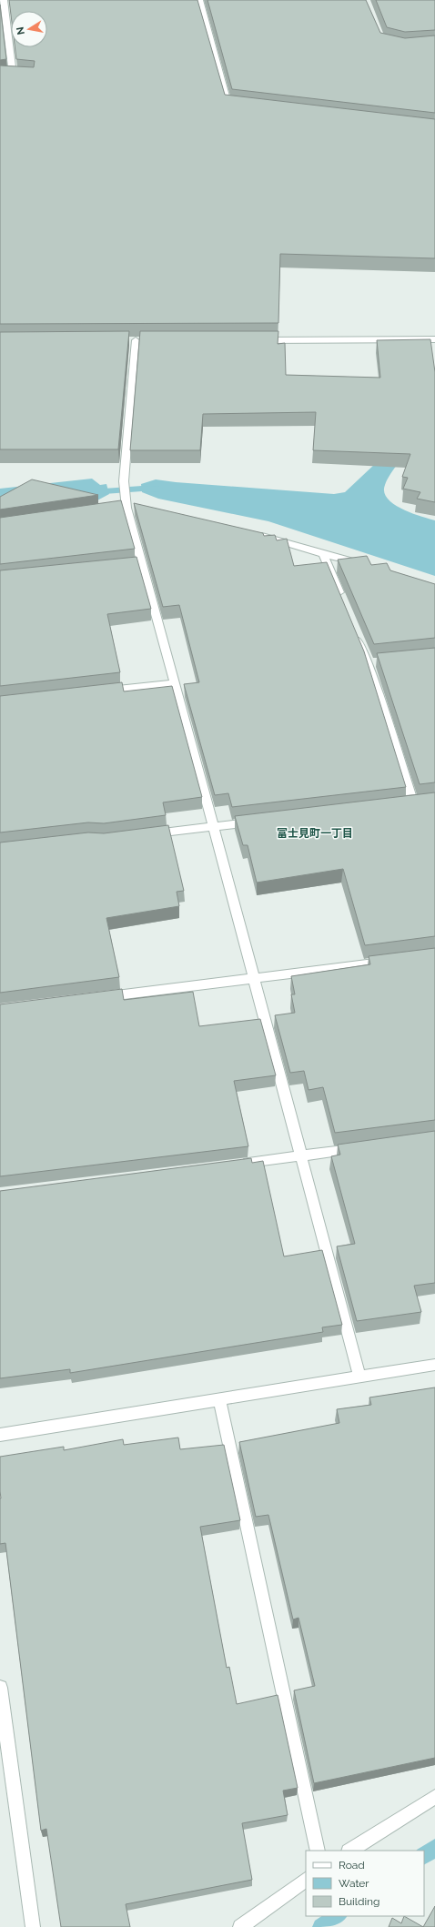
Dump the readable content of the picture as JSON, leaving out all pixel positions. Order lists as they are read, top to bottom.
{
  "districts": ["富士見町一丁目"],
  "legend": ["Road", "Water", "Building"],
  "north": "left"
}
